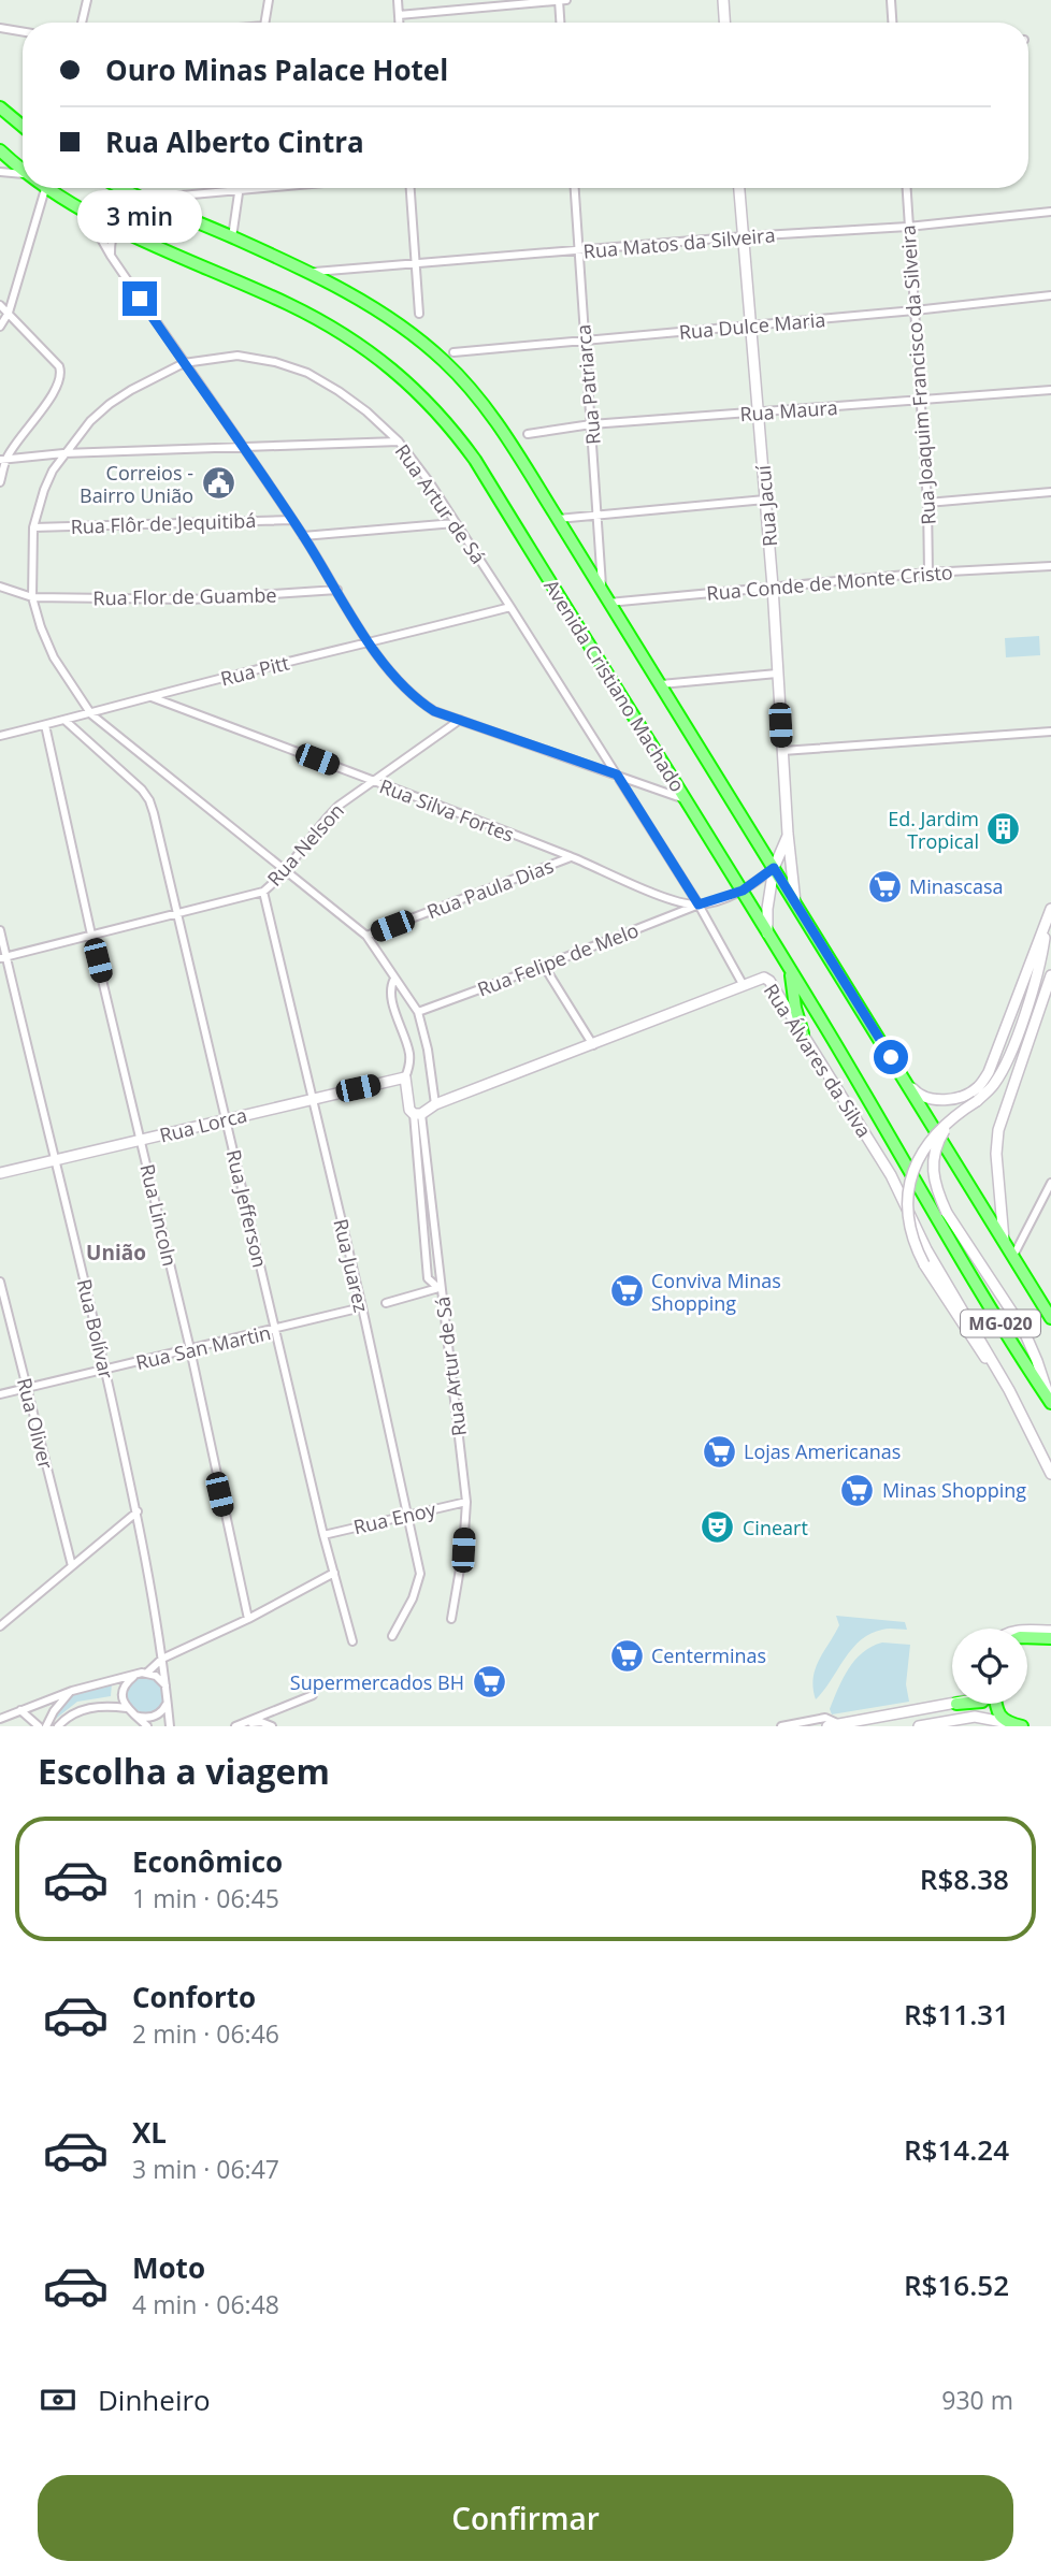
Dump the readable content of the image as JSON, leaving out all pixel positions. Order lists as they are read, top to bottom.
{
  "streets": {
    "highway": ["Avenida Cristiano Machado", "MG-020"],
    "main road": [
      "Rua Artur de Sá",
      "Rua Jacuí",
      "Rua Álvares da Silva",
      "Rua Lorca"
    ],
    "street": [
      "Rua Matos da Silveira",
      "Rua Dulce Maria",
      "Rua Joaquim Francisco da Silveira",
      "Rua Patriarca",
      "Rua Maura",
      "Rua Flôr de Jequitibá",
      "Rua Conde de Monte Cristo",
      "Rua Flor de Guambe",
      "Rua Pitt",
      "Rua Silva Fortes",
      "Rua Nelson",
      "Rua Paula Dias",
      "Rua Felipe de Melo",
      "Rua Jefferson",
      "Rua Lincoln",
      "Rua Juarez",
      "Rua Bolívar",
      "Rua San Martin",
      "Rua Oliver",
      "Rua Enoy"
    ]
  },
  "crossings": [
    ["Rua Matos da Silveira", "Rua Joaquim Francisco da Silveira"],
    ["Rua Matos da Silveira", "Rua Patriarca"],
    ["Rua Matos da Silveira", "Rua Jacuí"],
    ["Rua Matos da Silveira", "Avenida Cristiano Machado"],
    ["Rua Dulce Maria", "Rua Joaquim Francisco da Silveira"],
    ["Rua Dulce Maria", "Rua Patriarca"],
    ["Rua Dulce Maria", "Rua Jacuí"],
    ["Rua Joaquim Francisco da Silveira", "Rua Maura"],
    ["Rua Joaquim Francisco da Silveira", "Rua Conde de Monte Cristo"],
    ["Rua Patriarca", "Rua Maura"],
    ["Rua Patriarca", "Avenida Cristiano Machado"],
    ["Rua Maura", "Rua Jacuí"],
    ["Rua Artur de Sá", "Rua Flôr de Jequitibá"],
    ["Rua Artur de Sá", "Rua Flor de Guambe"],
    ["Rua Artur de Sá", "Rua Pitt"],
    ["Rua Artur de Sá", "Rua Silva Fortes"],
    ["Rua Artur de Sá", "Rua Nelson"],
    ["Rua Artur de Sá", "Rua Paula Dias"],
    ["Rua Artur de Sá", "Rua Felipe de Melo"],
    ["Rua Artur de Sá", "Rua Álvares da Silva"],
    ["Rua Artur de Sá", "Rua Lorca"],
    ["Rua Artur de Sá", "Rua Enoy"],
    ["Rua Jacuí", "Rua Conde de Monte Cristo"],
    ["Rua Jacuí", "Avenida Cristiano Machado"],
    ["Rua Conde de Monte Cristo", "Avenida Cristiano Machado"],
    ["Rua Pitt", "Rua Silva Fortes"],
    ["Rua Pitt", "Rua Jefferson"],
    ["Rua Pitt", "Rua Lincoln"],
    ["Rua Silva Fortes", "Rua Nelson"],
    ["Rua Silva Fortes", "Rua Paula Dias"],
    ["Rua Silva Fortes", "Rua Felipe de Melo"],
    ["Rua Nelson", "Rua Jefferson"],
    ["Rua Nelson", "Rua Lincoln"],
    ["Rua Nelson", "Rua Juarez"],
    ["Rua Nelson", "Rua Bolívar"],
    ["Rua Lorca", "Rua Jefferson"],
    ["Rua Lorca", "Rua Lincoln"],
    ["Rua Lorca", "Rua Juarez"],
    ["Rua Lorca", "Rua Bolívar"],
    ["Rua Jefferson", "Rua San Martin"],
    ["Rua Jefferson", "Rua Enoy"],
    ["Rua Lincoln", "Rua San Martin"],
    ["Rua Juarez", "Rua San Martin"],
    ["Rua Juarez", "Rua Enoy"],
    ["Rua Bolívar", "Rua San Martin"],
    ["Rua San Martin", "Rua Oliver"]
  ],
  "districts": ["União"],
  "places": {
    "public building": ["Correios - Bairro União"],
    "building": ["Ed. Jardim Tropical"],
    "supermarket": [
      "Minascasa",
      "Conviva Minas Shopping",
      "Lojas Americanas",
      "Minas Shopping",
      "Centerminas",
      "Supermercados BH"
    ],
    "theatre": ["Cineart"]
  },
  "page": {
    "banner": ["Ouro Minas Palace Hotel", "Rua Alberto Cintra"],
    "bubble": "3 min",
    "heading": "Escolha a viagem",
    "list": [
      {
        "name": "Econômico",
        "note": "1 min · 06:45",
        "value": "R$8.38"
      },
      {
        "name": "Conforto",
        "note": "2 min · 06:46",
        "value": "R$11.31"
      },
      {
        "name": "XL",
        "note": "3 min · 06:47",
        "value": "R$14.24"
      },
      {
        "name": "Moto",
        "note": "4 min · 06:48",
        "value": "R$16.52"
      }
    ],
    "pay": ["Dinheiro", "930 m"],
    "buttons": "Confirmar"
  }
}
